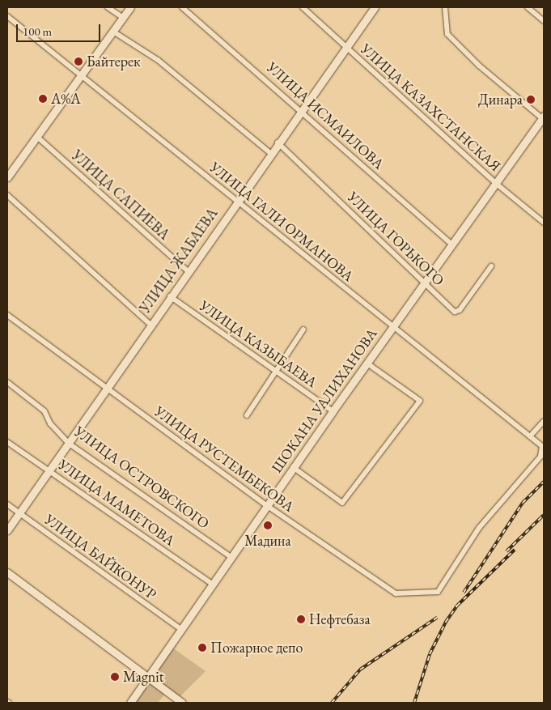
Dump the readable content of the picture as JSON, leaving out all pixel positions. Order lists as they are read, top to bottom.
{
  "streets": {
    "street": [
      "УЛИЦА КАЗАХСТАНСКАЯ",
      "УЛИЦА ИСМАИЛОВА",
      "УЛИЦА САПИЕВА",
      "УЛИЦА ГАЛИ ОРМАНОВА",
      "УЛИЦА ГОРЬКОГО",
      "УЛИЦА ЖАБАЕВА",
      "УЛИЦА КАЗЫБАЕВА",
      "ШОКАНА УАЛИХАНОВА",
      "УЛИЦА РУСТЕМБЕКОВА",
      "УЛИЦА ОСТРОВСКОГО",
      "УЛИЦА МАМЕТОВА",
      "УЛИЦА БАЙКОНУР"
    ]
  },
  "crossings": [
    ["УЛИЦА КАЗАХСТАНСКАЯ", "УЛИЦА ЖАБАЕВА"],
    ["УЛИЦА КАЗАХСТАНСКАЯ", "ШОКАНА УАЛИХАНОВА"],
    ["УЛИЦА ИСМАИЛОВА", "УЛИЦА ЖАБАЕВА"],
    ["УЛИЦА ИСМАИЛОВА", "ШОКАНА УАЛИХАНОВА"],
    ["УЛИЦА САПИЕВА", "УЛИЦА ЖАБАЕВА"],
    ["УЛИЦА ГАЛИ ОРМАНОВА", "УЛИЦА ЖАБАЕВА"],
    ["УЛИЦА ГАЛИ ОРМАНОВА", "ШОКАНА УАЛИХАНОВА"],
    ["УЛИЦА ГАЛИ ОРМАНОВА", "УЛИЦА РУСТЕМБЕКОВА"],
    ["УЛИЦА ГОРЬКОГО", "УЛИЦА ЖАБАЕВА"],
    ["УЛИЦА ГОРЬКОГО", "ШОКАНА УАЛИХАНОВА"],
    ["УЛИЦА ЖАБАЕВА", "УЛИЦА КАЗЫБАЕВА"],
    ["УЛИЦА ЖАБАЕВА", "УЛИЦА РУСТЕМБЕКОВА"],
    ["УЛИЦА ЖАБАЕВА", "УЛИЦА ОСТРОВСКОГО"],
    ["УЛИЦА ЖАБАЕВА", "УЛИЦА МАМЕТОВА"],
    ["УЛИЦА ЖАБАЕВА", "УЛИЦА БАЙКОНУР"],
    ["УЛИЦА КАЗЫБАЕВА", "ШОКАНА УАЛИХАНОВА"],
    ["ШОКАНА УАЛИХАНОВА", "УЛИЦА РУСТЕМБЕКОВА"],
    ["ШОКАНА УАЛИХАНОВА", "УЛИЦА ОСТРОВСКОГО"],
    ["ШОКАНА УАЛИХАНОВА", "УЛИЦА МАМЕТОВА"],
    ["ШОКАНА УАЛИХАНОВА", "УЛИЦА БАЙКОНУР"]
  ],
  "places": [
    "Байтерек",
    "A%A",
    "Динара",
    "Мадина",
    "Нефтебаза",
    "Пожарное депо",
    "Magnit"
  ],
  "scale_bar": "100 m"
}
